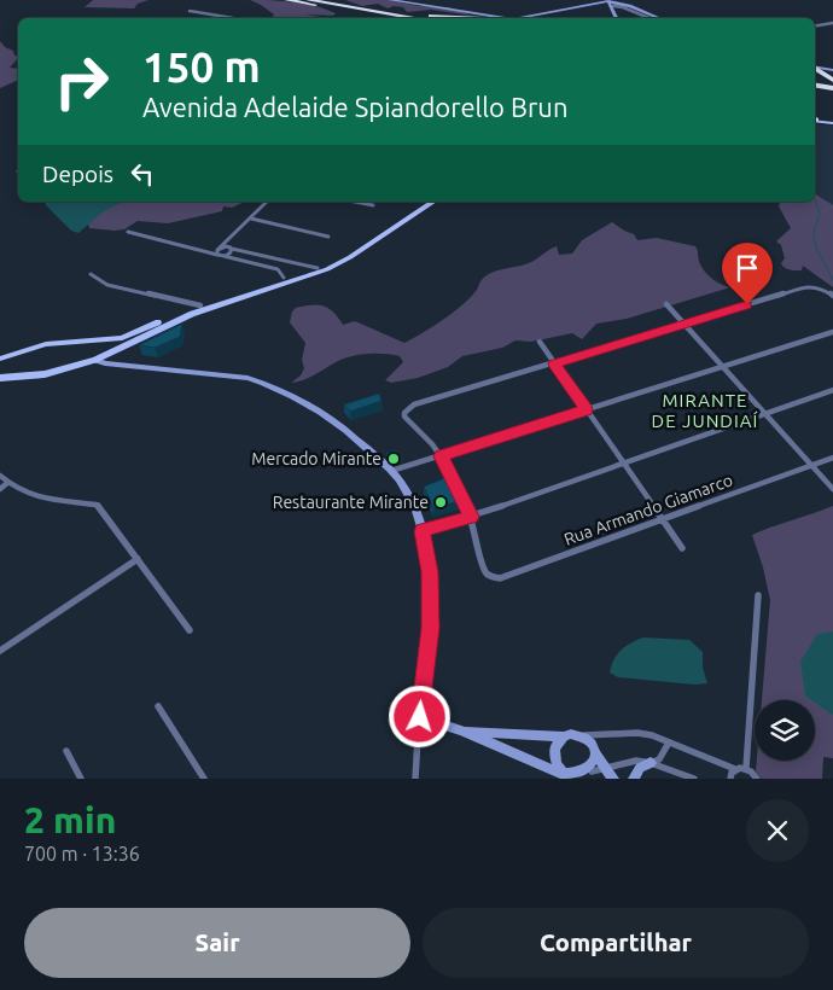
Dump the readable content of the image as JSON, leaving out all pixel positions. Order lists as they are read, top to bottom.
{
  "streets": {
    "street": ["Rua Armando Giamarco"]
  },
  "districts": ["MIRANTE DE JUNDIAÍ"],
  "places": ["Mercado Mirante", "Restaurante Mirante"],
  "page": {
    "turn": ["150 m", "Avenida Adelaide Spiandorello Brun"],
    "then": "Depois",
    "heading": ["2 min", "700 m · 13:36"],
    "buttons": ["Sair", "Compartilhar"]
  }
}
